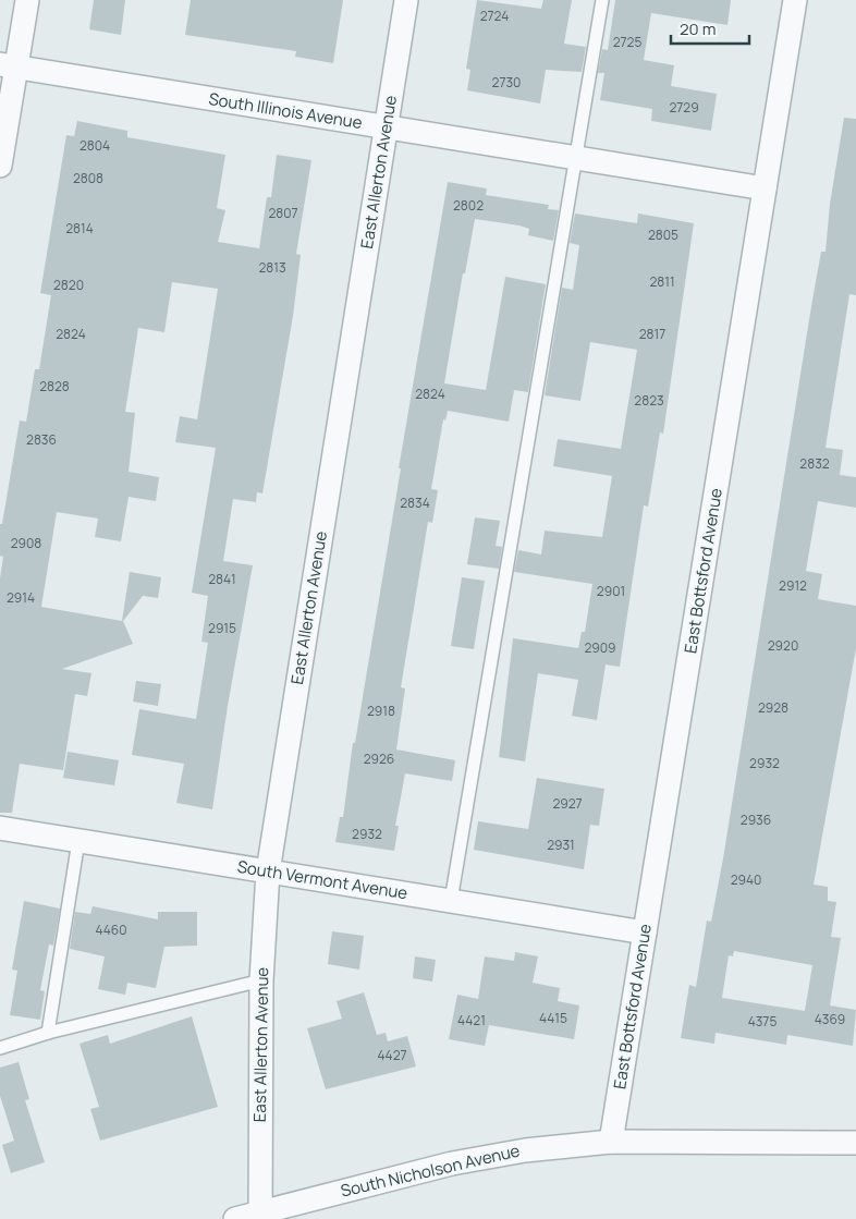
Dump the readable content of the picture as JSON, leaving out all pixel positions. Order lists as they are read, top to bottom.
{
  "streets": {
    "street": [
      "South Illinois Avenue",
      "East Allerton Avenue",
      "East Bottsford Avenue",
      "South Vermont Avenue",
      "South Nicholson Avenue"
    ]
  },
  "crossings": [
    ["South Illinois Avenue", "East Allerton Avenue"],
    ["South Illinois Avenue", "East Bottsford Avenue"],
    ["East Allerton Avenue", "South Vermont Avenue"],
    ["East Allerton Avenue", "South Nicholson Avenue"],
    ["East Bottsford Avenue", "South Vermont Avenue"],
    ["East Bottsford Avenue", "South Nicholson Avenue"]
  ],
  "house_numbers": [
    "2724",
    "2725",
    "2730",
    "2729",
    "2804",
    "2808",
    "2802",
    "2807",
    "2814",
    "2805",
    "2813",
    "2811",
    "2820",
    "2824",
    "2817",
    "2828",
    "2824",
    "2823",
    "2836",
    "2832",
    "2834",
    "2908",
    "2841",
    "2912",
    "2901",
    "2914",
    "2915",
    "2920",
    "2909",
    "2928",
    "2918",
    "2926",
    "2932",
    "2927",
    "2936",
    "2932",
    "2931",
    "2940",
    "4460",
    "4415",
    "4369",
    "4421",
    "4375",
    "4427"
  ],
  "scale_bar": "20 m"
}
